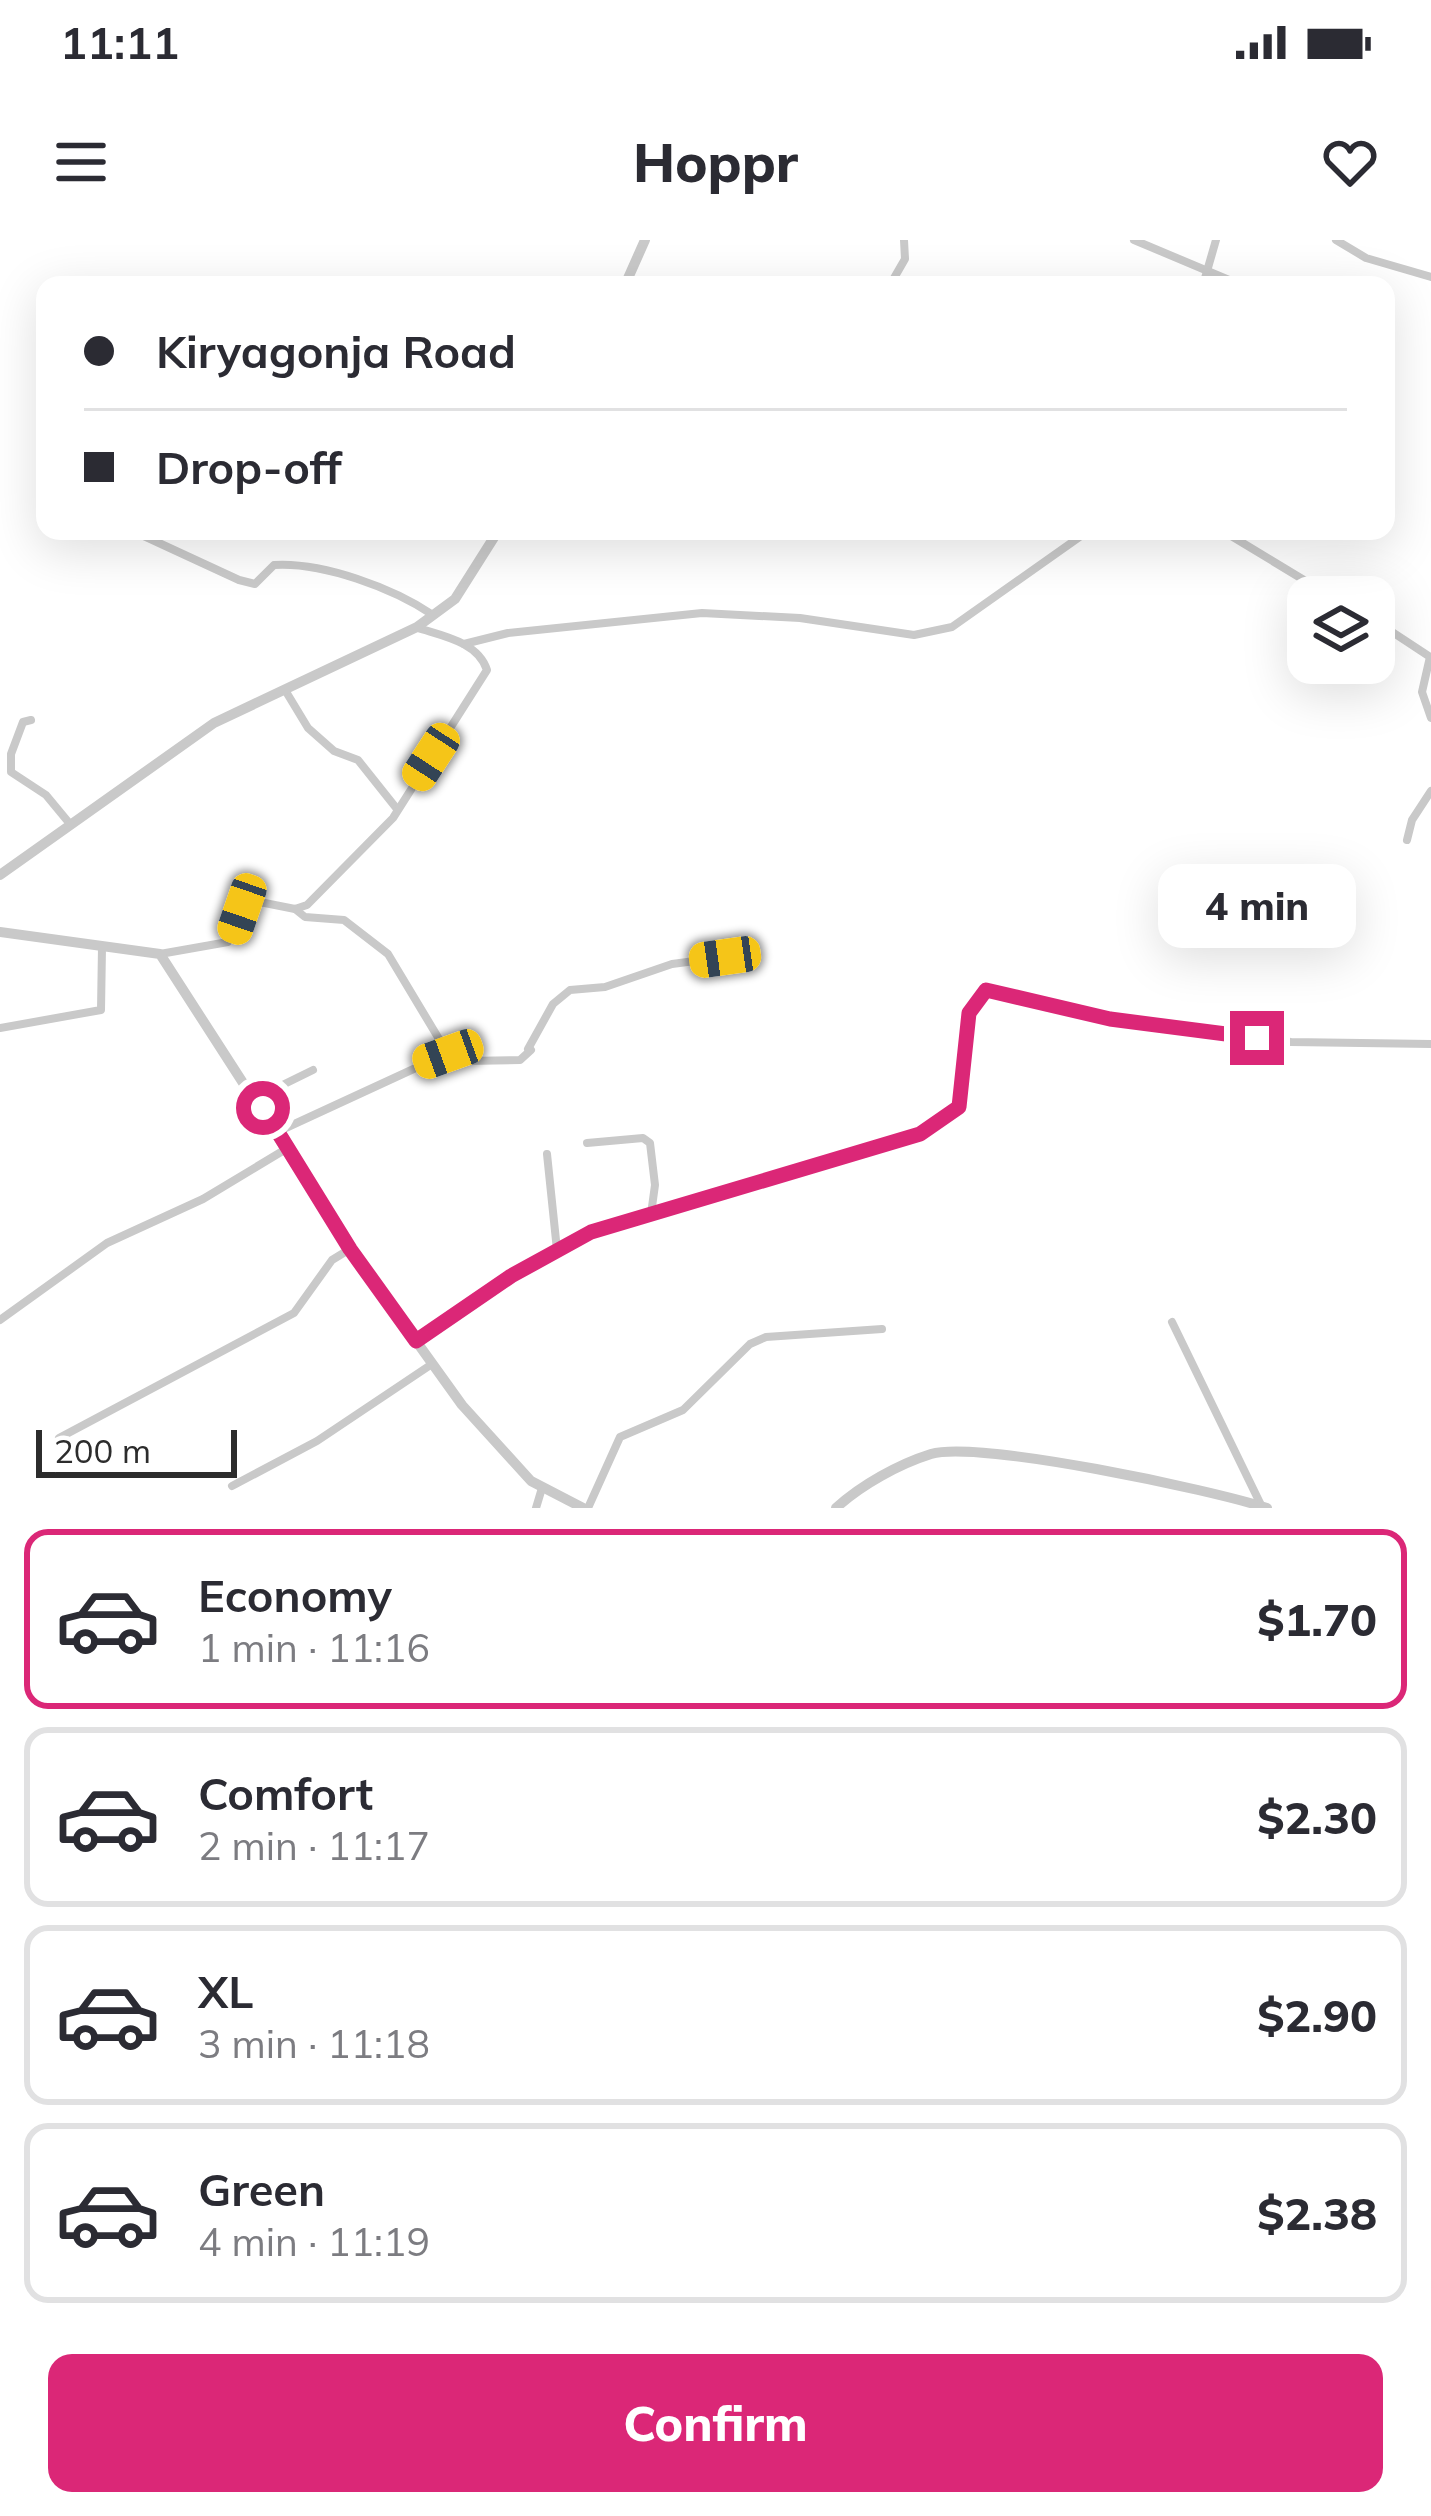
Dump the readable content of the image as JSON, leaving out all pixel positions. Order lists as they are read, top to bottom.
{
  "scale_bar": "200 m",
  "page": {
    "status": "11:11",
    "header": "Hoppr",
    "banner": ["Kiryagonja Road", "Drop-off"],
    "bubble": "4 min",
    "scale": "200 m",
    "list": [
      {
        "name": "Economy",
        "note": "1 min · 11:16",
        "value": "$1.70"
      },
      {
        "name": "Comfort",
        "note": "2 min · 11:17",
        "value": "$2.30"
      },
      {
        "name": "XL",
        "note": "3 min · 11:18",
        "value": "$2.90"
      },
      {
        "name": "Green",
        "note": "4 min · 11:19",
        "value": "$2.38"
      }
    ],
    "buttons": "Confirm"
  }
}
